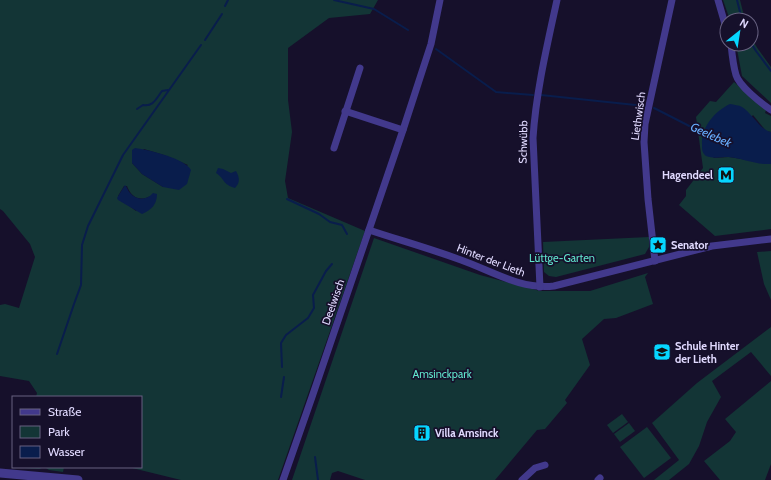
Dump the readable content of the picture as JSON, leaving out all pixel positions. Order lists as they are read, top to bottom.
{
  "streets": {
    "street": [
      "Liethwisch",
      "Schwübb",
      "Hinter der Lieth",
      "Deelwisch"
    ]
  },
  "crossings": [
    ["Liethwisch", "Hinter der Lieth"],
    ["Schwübb", "Hinter der Lieth"],
    ["Hinter der Lieth", "Deelwisch"]
  ],
  "water": ["Geelebek"],
  "parks": ["Lüttge-Garten", "Amsinckpark"],
  "places": {
    "metro station": ["Hagendeel"],
    "place": ["Senator"],
    "school or university": ["Schule Hinter der Lieth"],
    "building": ["Villa Amsinck"]
  },
  "legend": ["Straße", "Park", "Wasser"],
  "north": "top right"
}
